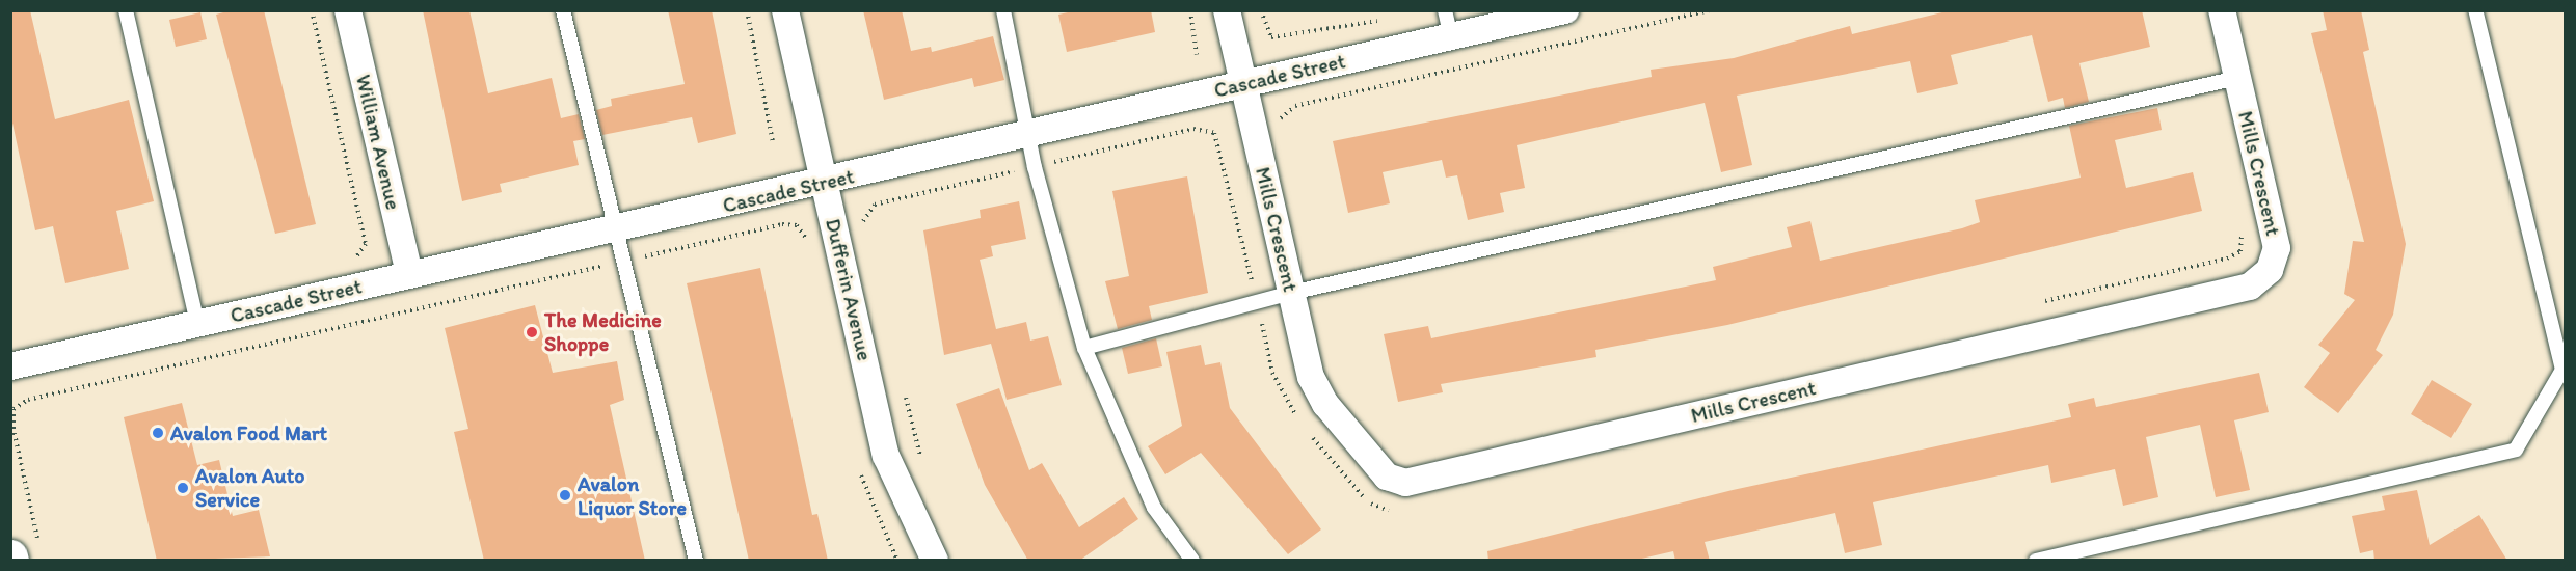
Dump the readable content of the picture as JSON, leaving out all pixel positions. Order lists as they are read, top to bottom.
{
  "streets": {
    "street": [
      "Cascade Street",
      "William Avenue",
      "Mills Crescent",
      "Dufferin Avenue"
    ]
  },
  "crossings": [
    ["Cascade Street", "William Avenue"],
    ["Cascade Street", "Mills Crescent"],
    ["Cascade Street", "Dufferin Avenue"]
  ],
  "places": [
    "The Medicine Shoppe",
    "Avalon Food Mart",
    "Avalon Auto Service",
    "Avalon Liquor Store"
  ]
}
